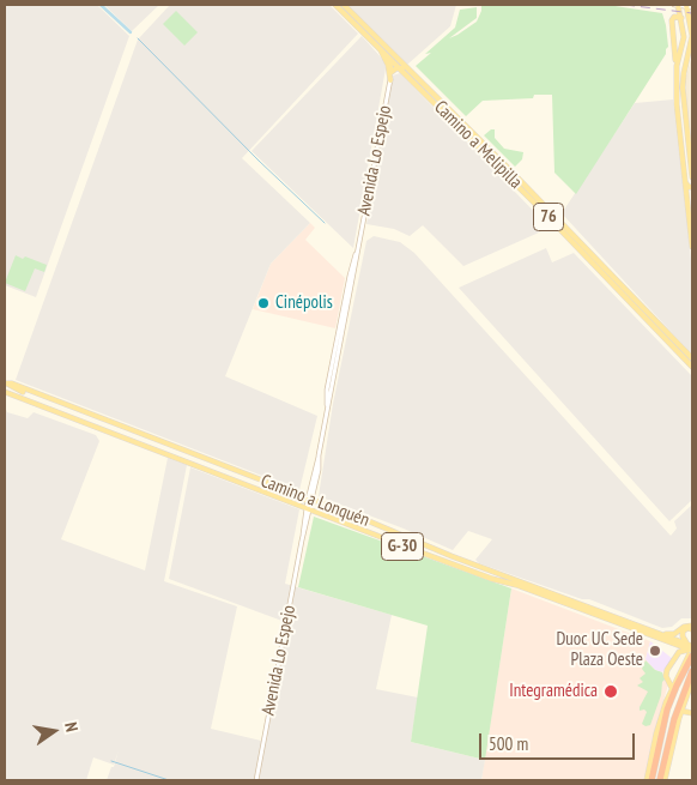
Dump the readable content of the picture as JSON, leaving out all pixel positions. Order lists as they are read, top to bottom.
{
  "streets": {
    "main road": [
      "Camino a Melipilla",
      "Avenida Lo Espejo",
      "76",
      "Camino a Lonquén",
      "G-30"
    ]
  },
  "crossings": [
    ["Avenida Lo Espejo", "Camino a Lonquén"]
  ],
  "places": ["Cinépolis", "Duoc UC Sede Plaza Oeste", "Integramédica"],
  "scale_bar": "500 m",
  "north": "right"
}
